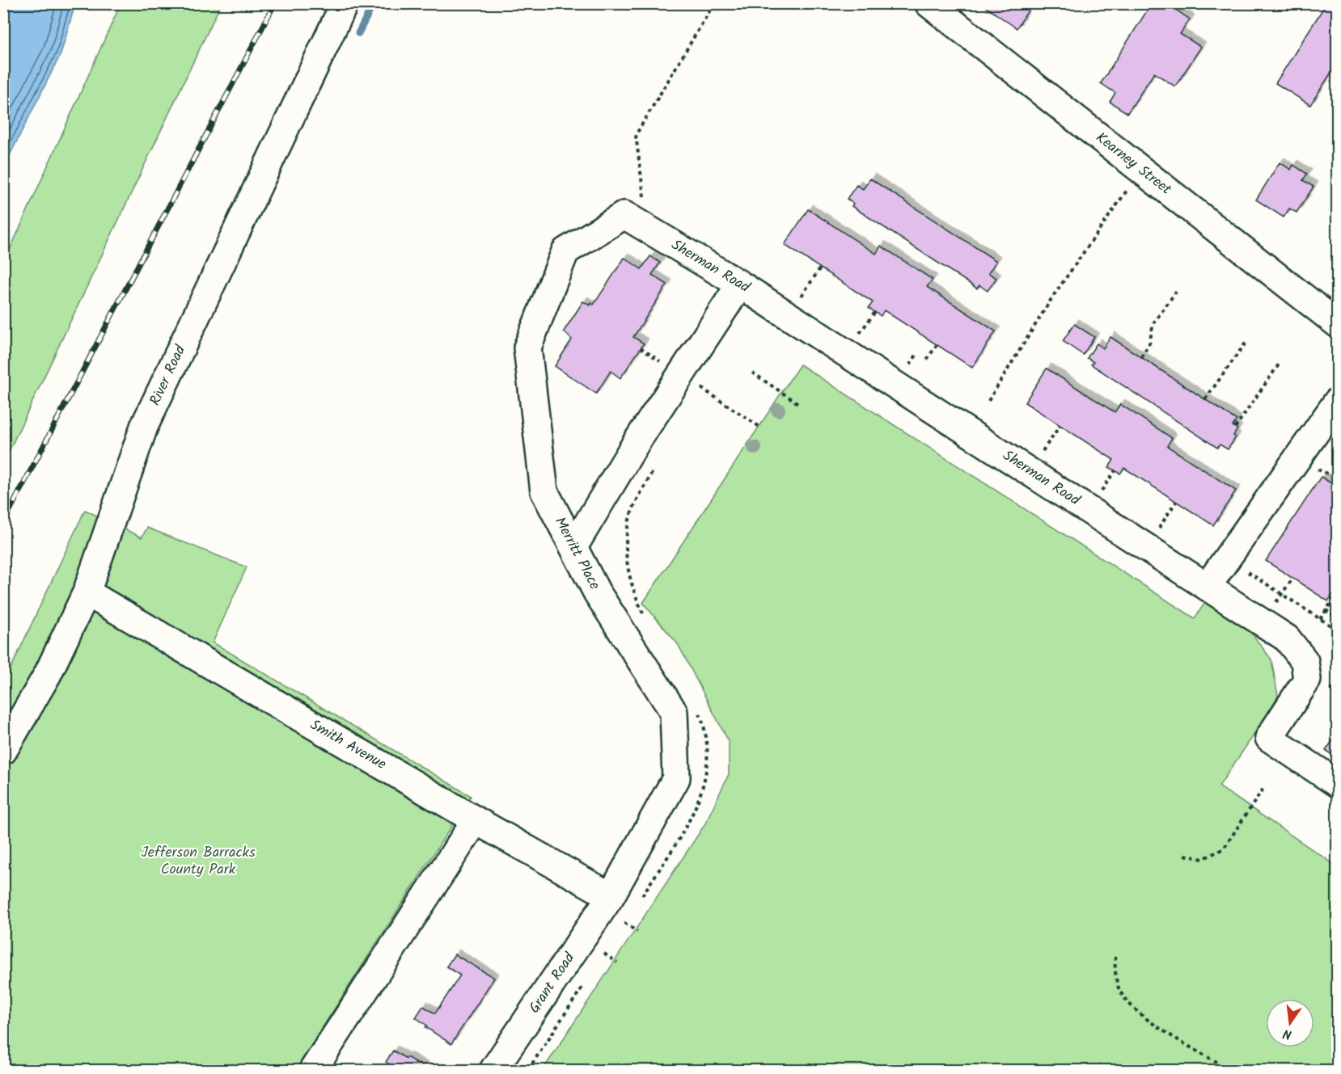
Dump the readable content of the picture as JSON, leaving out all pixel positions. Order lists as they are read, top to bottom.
{
  "streets": {
    "street": [
      "Kearney Street",
      "Sherman Road",
      "River Road",
      "Merritt Place",
      "Smith Avenue",
      "Grant Road"
    ]
  },
  "crossings": [
    ["Sherman Road", "Merritt Place"],
    ["River Road", "Smith Avenue"],
    ["Merritt Place", "Smith Avenue"],
    ["Merritt Place", "Grant Road"],
    ["Smith Avenue", "Grant Road"]
  ],
  "parks": ["Jefferson Barracks County Park"],
  "north": "bottom"
}
